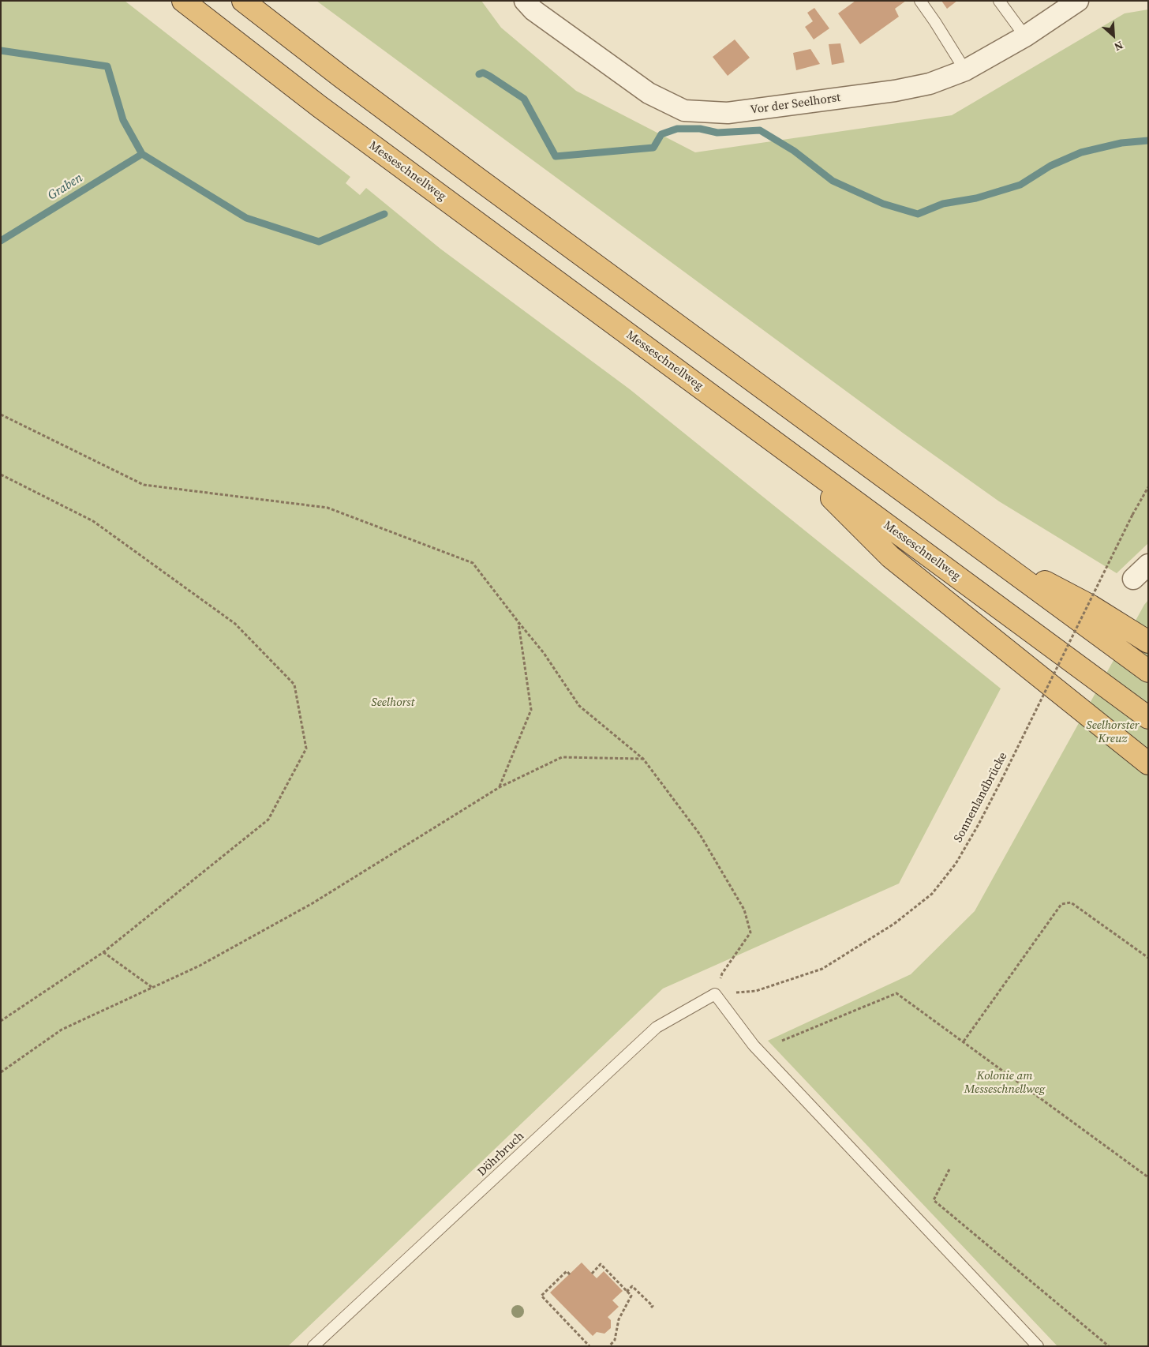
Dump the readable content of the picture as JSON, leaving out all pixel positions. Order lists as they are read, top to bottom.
{
  "streets": {
    "highway": ["Messeschnellweg"],
    "street": ["Vor der Seelhorst"],
    "lane": ["Döhrbruch"],
    "path": ["Sonnenlandbrücke"]
  },
  "crossings": [
    ["Sonnenlandbrücke", "Döhrbruch"]
  ],
  "water": ["Graben"],
  "parks": ["Seelhorst", "Seelhorster Kreuz", "Kolonie am Messeschnellweg"],
  "north": "bottom right"
}
